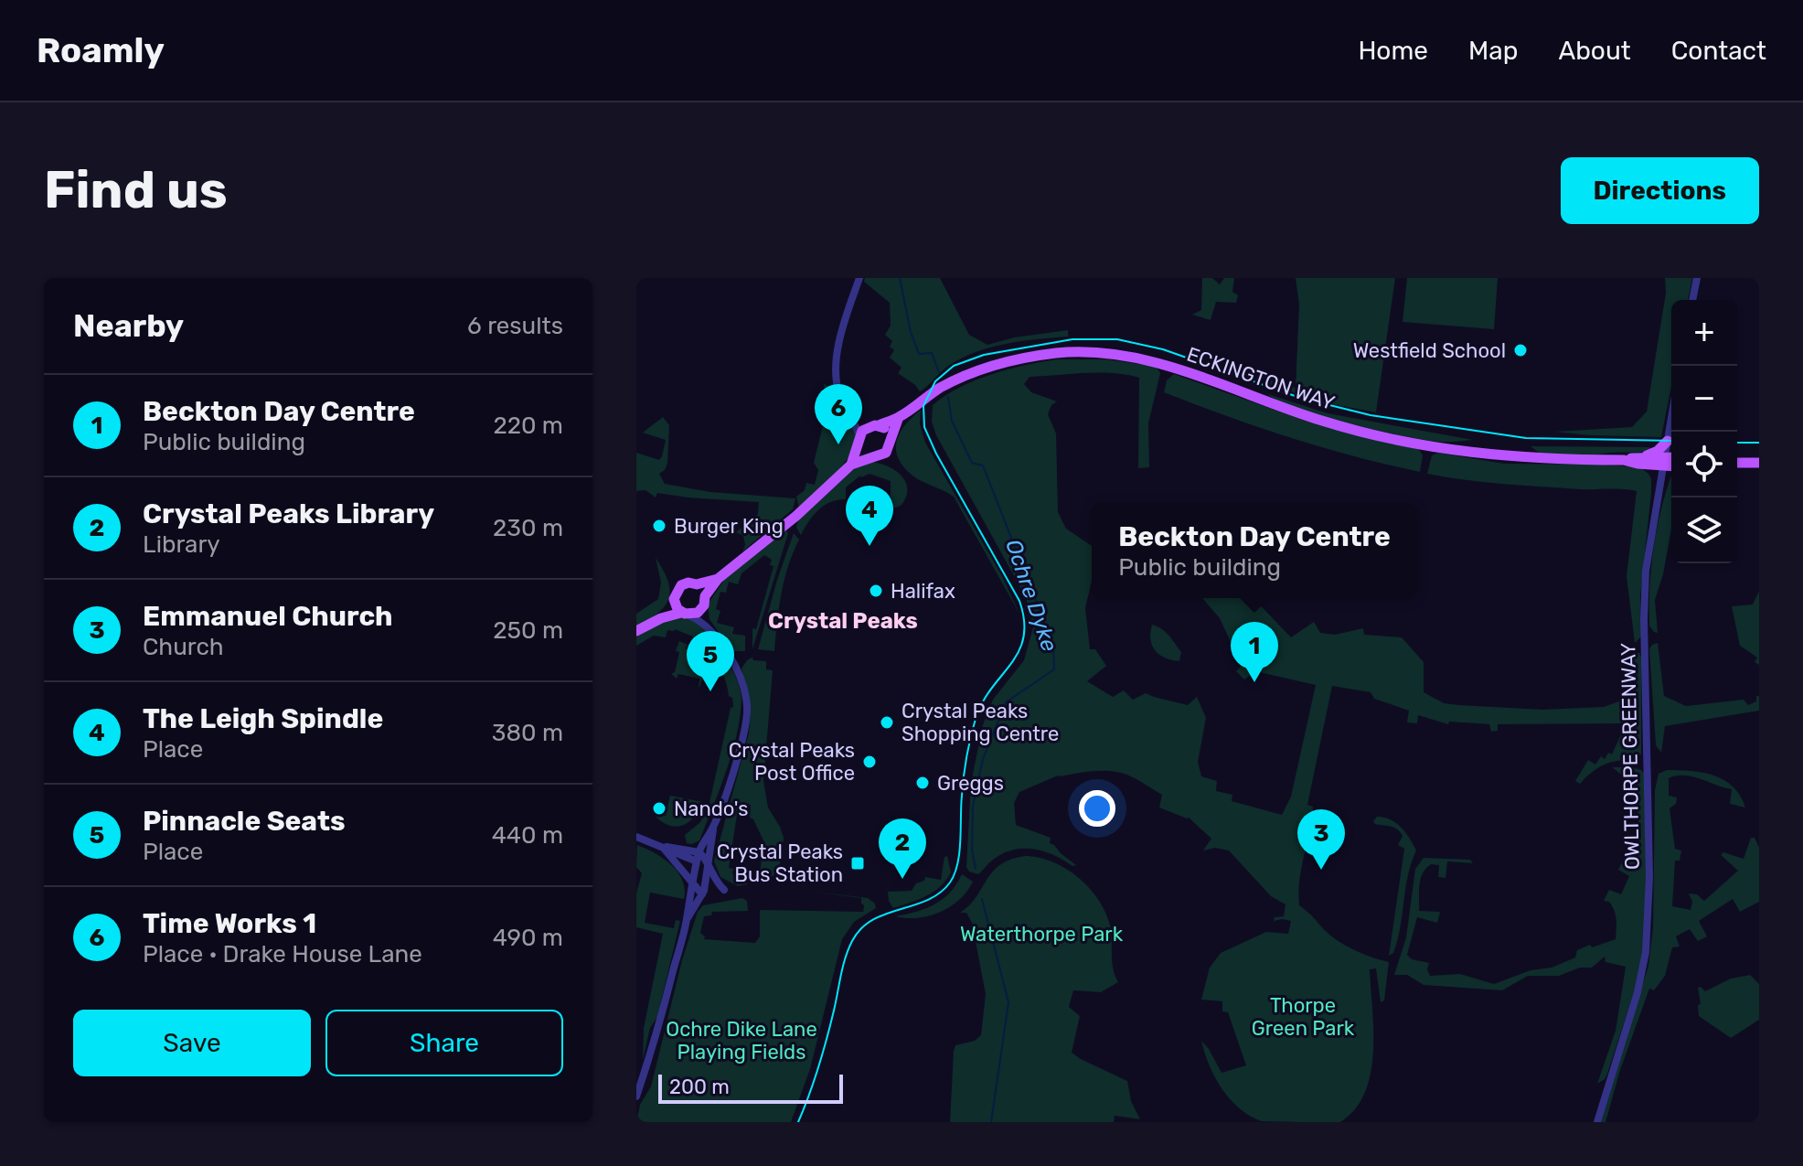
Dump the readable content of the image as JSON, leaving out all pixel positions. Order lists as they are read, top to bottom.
{
  "streets": {
    "main road": ["ECKINGTON WAY"],
    "street": ["OWLTHORPE GREENWAY"]
  },
  "crossings": [
    ["ECKINGTON WAY", "OWLTHORPE GREENWAY"]
  ],
  "districts": ["Crystal Peaks"],
  "water": ["Ochre Dyke"],
  "parks": ["Waterthorpe Park", "Thorpe Green Park", "Ochre Dike Lane Playing Fields"],
  "places": {
    "other": [
      "Westfield School",
      "Burger King",
      "Halifax",
      "Crystal Peaks Shopping Centre",
      "Crystal Peaks Post Office",
      "Greggs",
      "Nando's"
    ],
    "transit": ["Crystal Peaks Bus Station"]
  },
  "scale_bar": "200 m",
  "page": {
    "header": "Roamly",
    "nav": [
      "Home",
      "Map",
      "About",
      "Contact"
    ],
    "buttons": [
      "Directions",
      ["Save", "Share"]
    ],
    "title": "Find us",
    "heading": ["Nearby", "6 results"],
    "map_buttons": ["+", "−"],
    "list": [
      {
        "mark": "1",
        "name": "Beckton Day Centre",
        "note": "Public building",
        "value": "220 m"
      },
      {
        "mark": "2",
        "name": "Crystal Peaks Library",
        "note": "Library",
        "value": "230 m"
      },
      {
        "mark": "3",
        "name": "Emmanuel Church",
        "note": "Church",
        "value": "250 m"
      },
      {
        "mark": "4",
        "name": "The Leigh Spindle",
        "note": "Place",
        "value": "380 m"
      },
      {
        "mark": "5",
        "name": "Pinnacle Seats",
        "note": "Place",
        "value": "440 m"
      },
      {
        "mark": "6",
        "name": "Time Works 1",
        "note": "Place · Drake House Lane",
        "value": "490 m"
      }
    ],
    "pins": [
      "6",
      "4",
      "1",
      "5",
      "3",
      "2"
    ],
    "popup": ["Beckton Day Centre", "Public building"],
    "scale": "200 m"
  }
}
